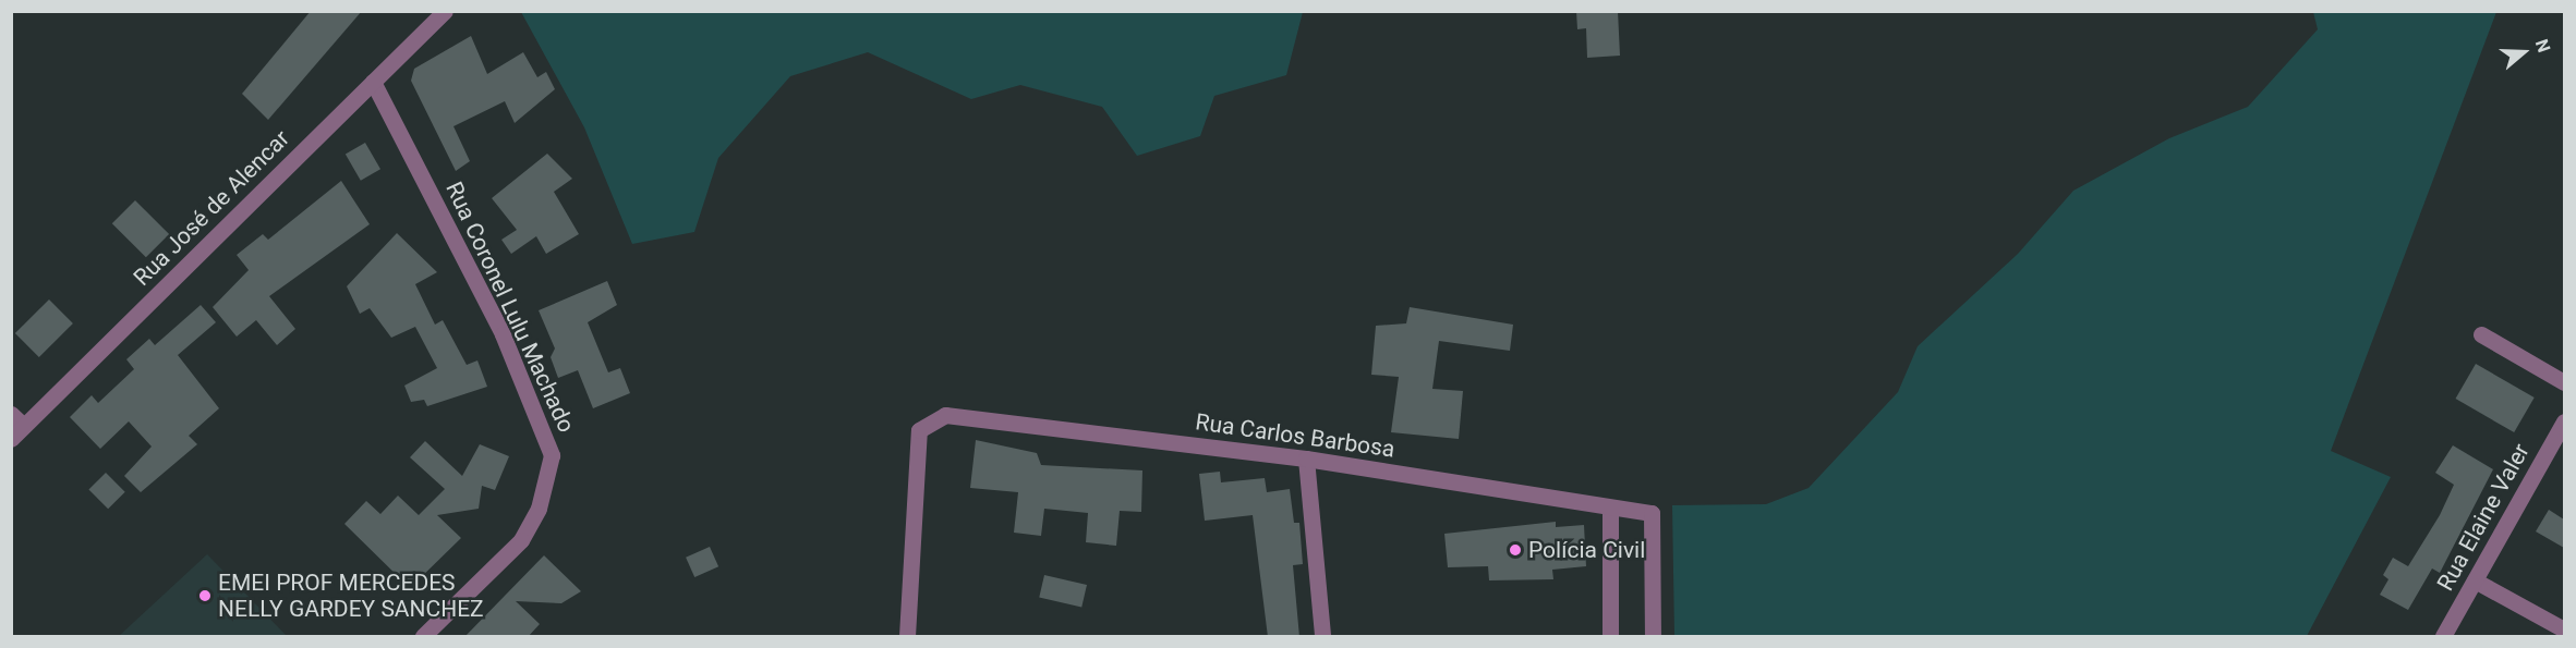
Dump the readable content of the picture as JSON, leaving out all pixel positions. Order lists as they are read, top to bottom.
{
  "streets": {
    "street": [
      "Rua José de Alencar",
      "Rua Coronel Lulu Machado",
      "Rua Carlos Barbosa",
      "Rua Elaine Valer"
    ]
  },
  "crossings": [
    ["Rua José de Alencar", "Rua Coronel Lulu Machado"]
  ],
  "places": ["Polícia Civil", "EMEI PROF MERCEDES NELLY GARDEY SANCHEZ"],
  "north": "right"
}
